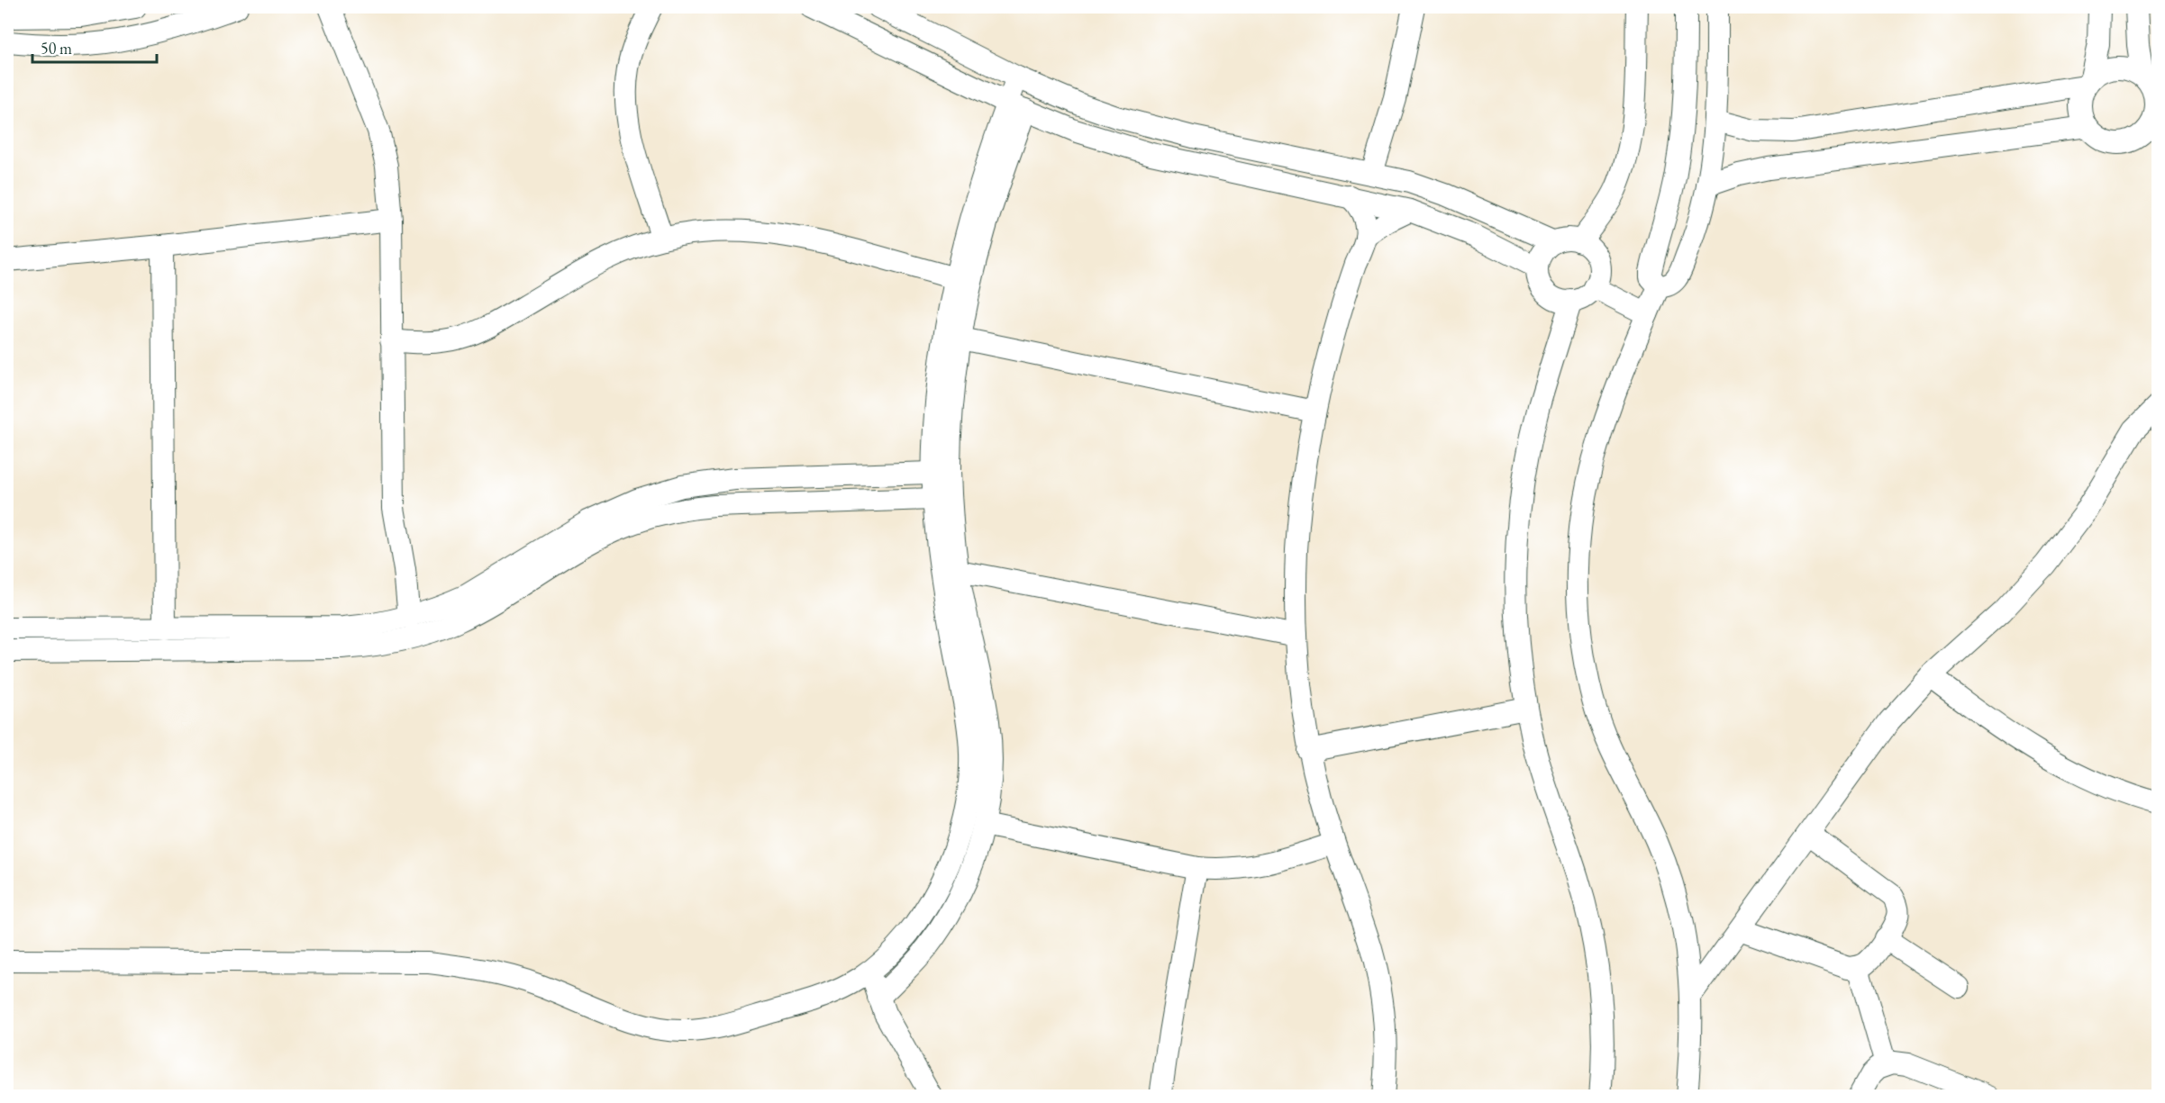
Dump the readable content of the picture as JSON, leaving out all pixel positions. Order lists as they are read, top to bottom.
{
  "scale_bar": "50 m"
}
